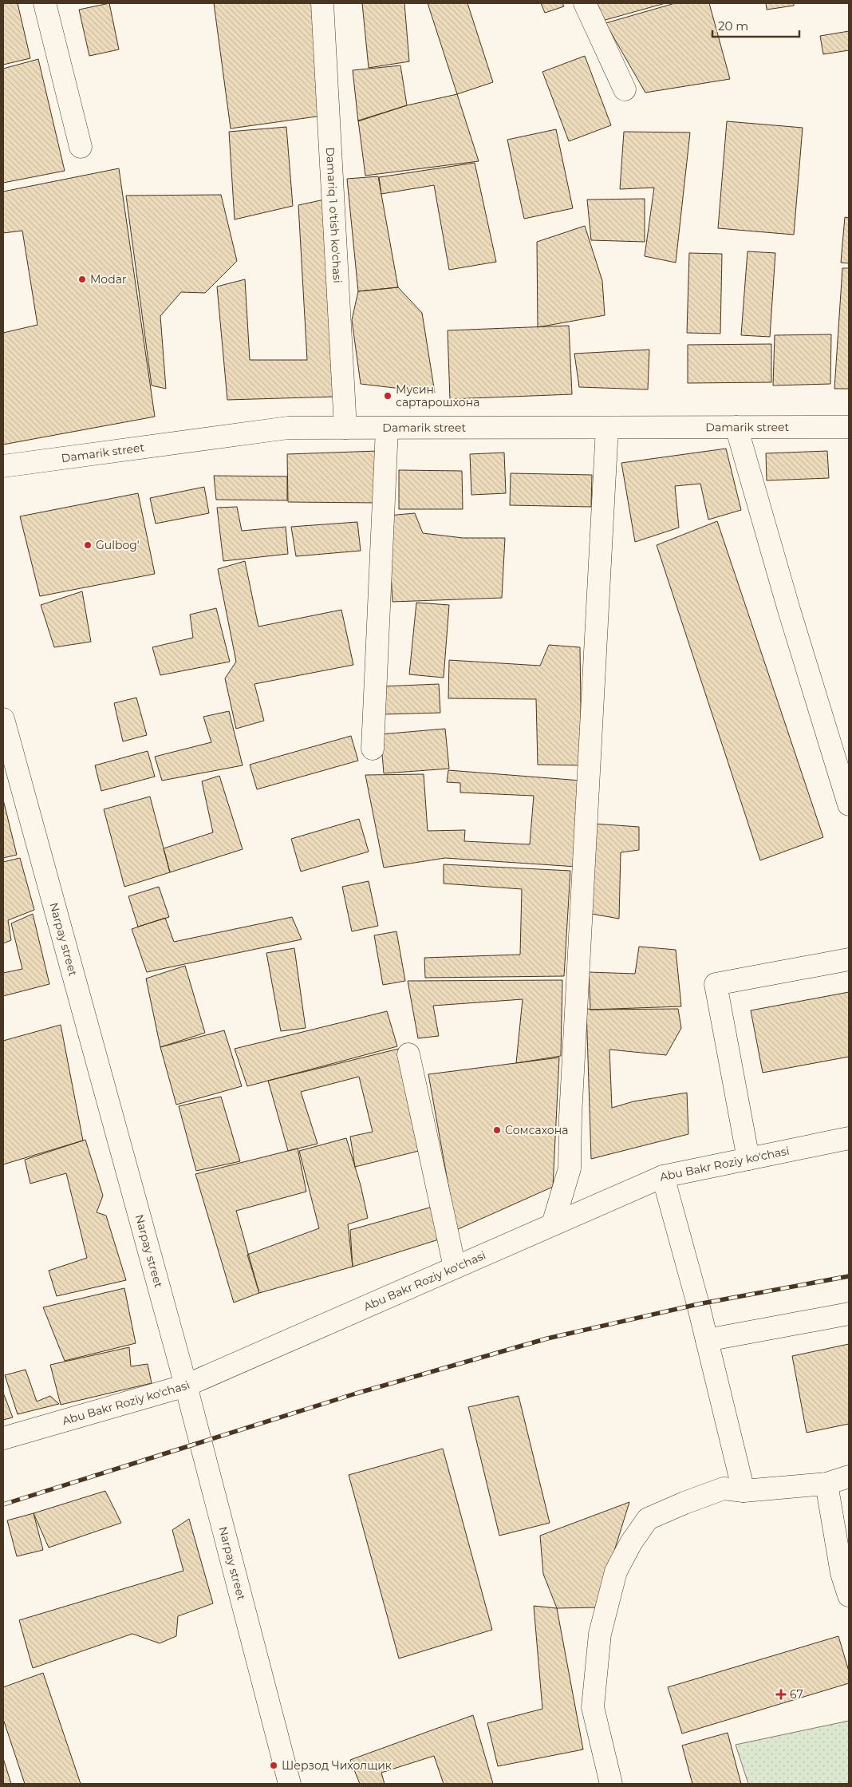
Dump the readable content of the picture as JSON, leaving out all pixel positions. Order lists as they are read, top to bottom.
{
  "streets": {
    "street": [
      "Damariq 1 o'tish ko'chasi",
      "Damarik street",
      "Narpay street",
      "Abu Bakr Roziy ko'chasi"
    ]
  },
  "crossings": [
    ["Damariq 1 o'tish ko'chasi", "Damarik street"],
    ["Narpay street", "Abu Bakr Roziy ko'chasi"]
  ],
  "places": {
    "other": [
      "Modar",
      "Мусин сартарошхона",
      "Gulbog'",
      "Сомсахона",
      "Шерзод Чихолщик"
    ],
    "health": ["67"]
  },
  "scale_bar": "20 m"
}
